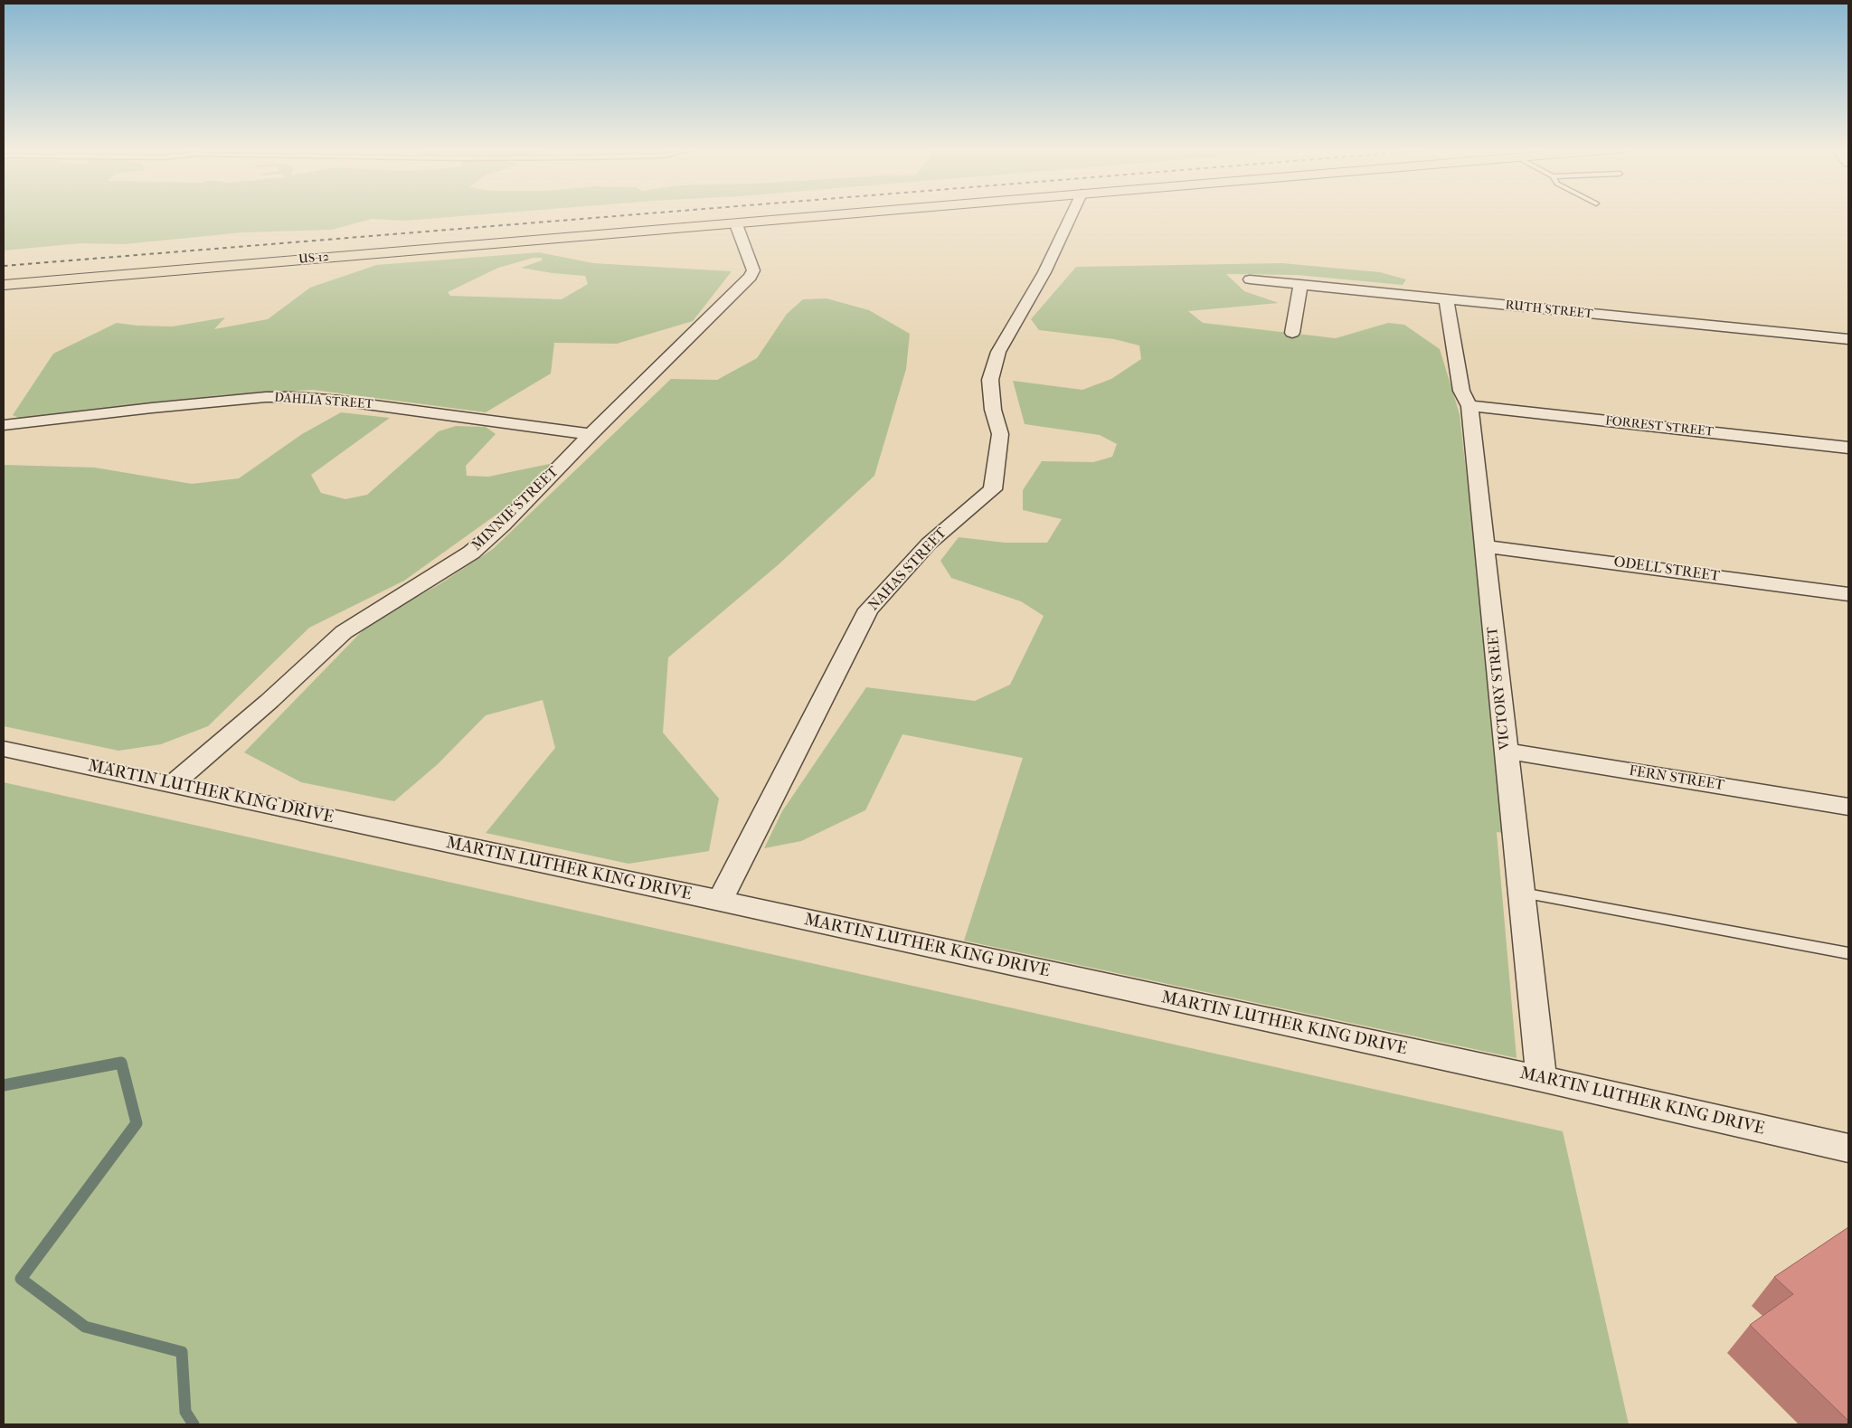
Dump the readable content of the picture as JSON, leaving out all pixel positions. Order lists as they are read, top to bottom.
{
  "streets": {
    "main road": ["US-12"],
    "street": [
      "RUTH STREET",
      "DAHLIA STREET",
      "FORREST STREET",
      "MINNIE STREET",
      "NAHAS STREET",
      "ODELL STREET",
      "VICTORY STREET",
      "FERN STREET",
      "MARTIN LUTHER KING DRIVE"
    ]
  },
  "crossings": [
    ["US-12", "MINNIE STREET"],
    ["RUTH STREET", "VICTORY STREET"],
    ["DAHLIA STREET", "MINNIE STREET"],
    ["FORREST STREET", "VICTORY STREET"],
    ["MINNIE STREET", "MARTIN LUTHER KING DRIVE"],
    ["NAHAS STREET", "MARTIN LUTHER KING DRIVE"],
    ["ODELL STREET", "VICTORY STREET"],
    ["VICTORY STREET", "FERN STREET"],
    ["VICTORY STREET", "MARTIN LUTHER KING DRIVE"]
  ]
}
